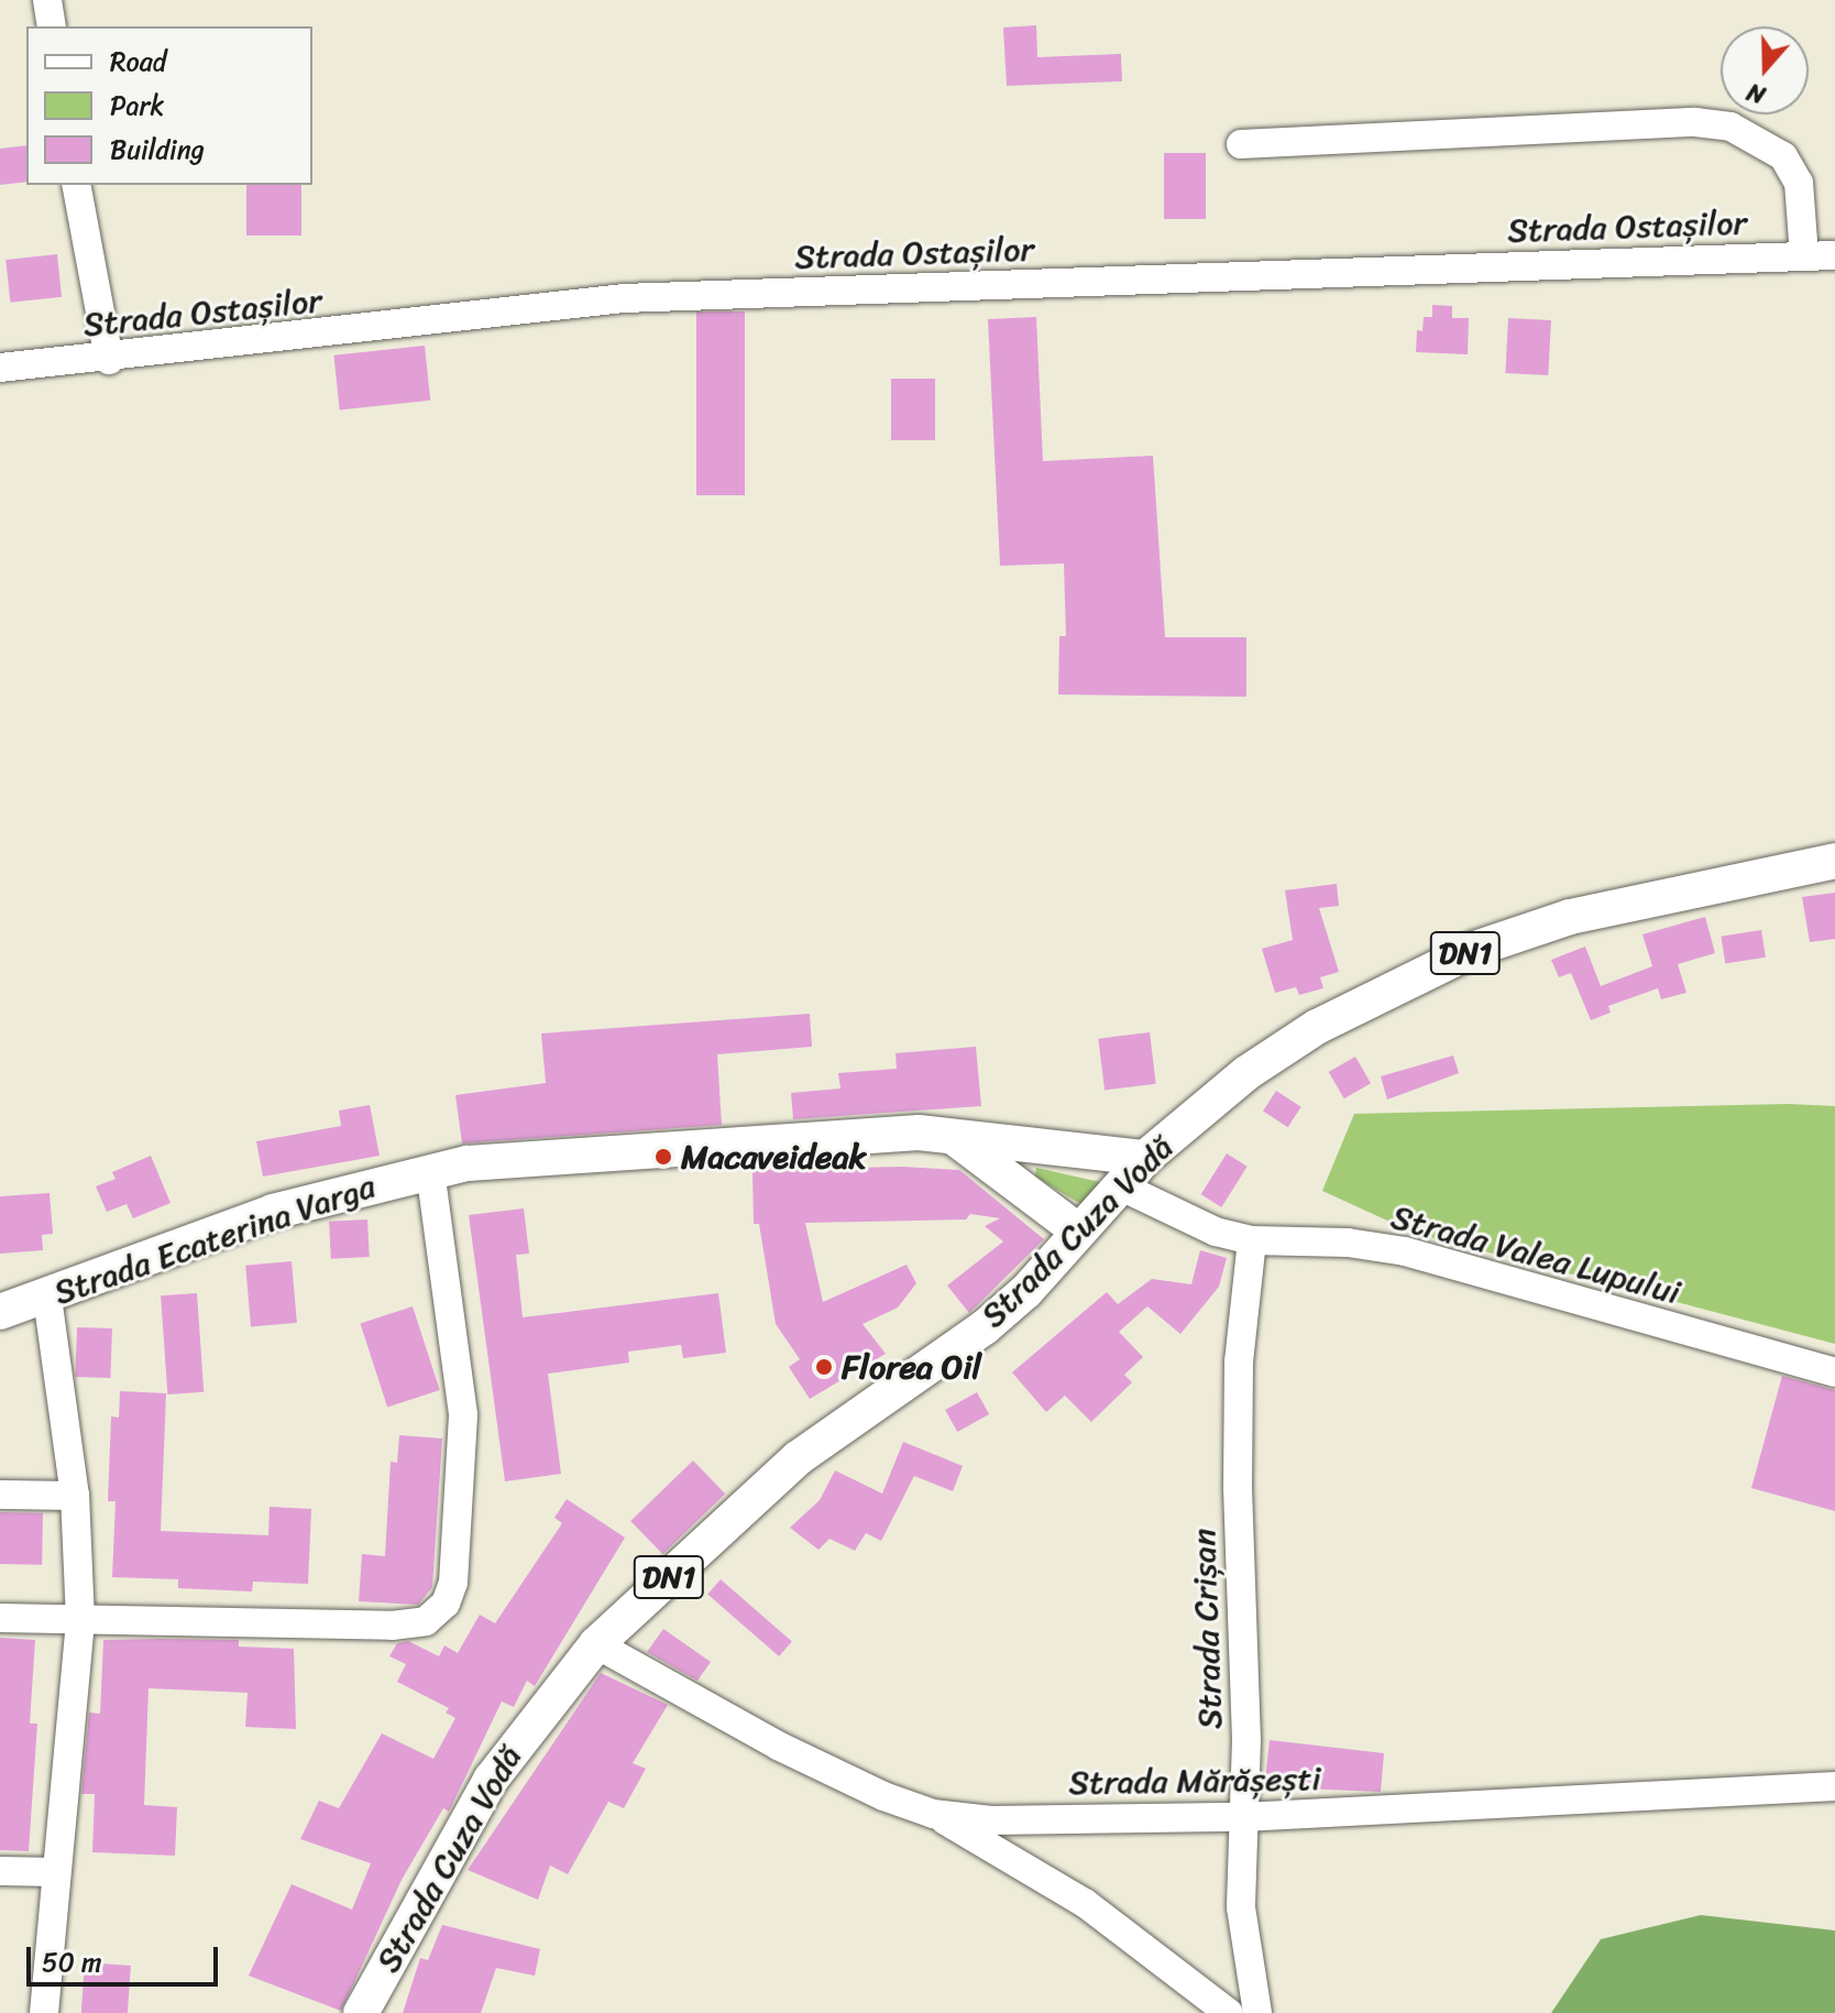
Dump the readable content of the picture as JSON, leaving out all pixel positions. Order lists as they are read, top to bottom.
{
  "streets": {
    "main road": ["DN1", "Strada Cuza Vodă", "Strada Ecaterina Varga"],
    "street": [
      "Strada Ostașilor",
      "Strada Valea Lupului",
      "Strada Crișan",
      "Strada Mărășești"
    ]
  },
  "crossings": [
    ["Strada Cuza Vodă", "Strada Ecaterina Varga"],
    ["Strada Cuza Vodă", "Strada Valea Lupului"],
    ["Strada Cuza Vodă", "Strada Mărășești"],
    ["Strada Valea Lupului", "Strada Crișan"],
    ["Strada Crișan", "Strada Mărășești"]
  ],
  "places": ["Macaveideak", "Florea Oil"],
  "legend": ["Road", "Park", "Building"],
  "scale_bar": "50 m",
  "north": "bottom"
}
